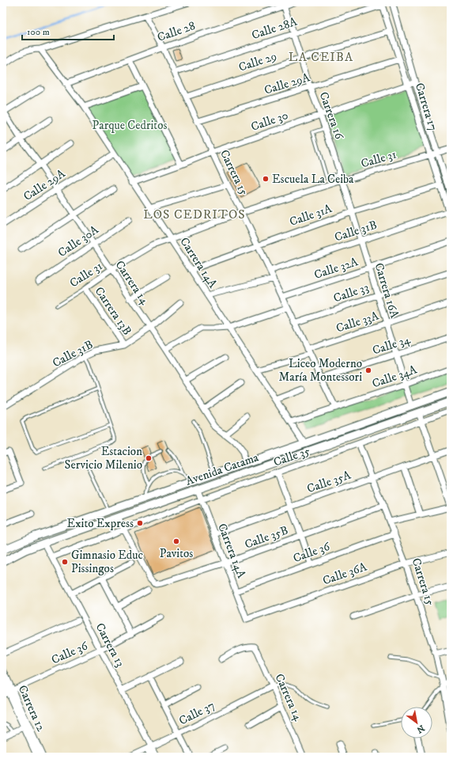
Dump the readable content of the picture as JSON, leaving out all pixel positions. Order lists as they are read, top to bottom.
{
  "streets": {
    "main road": ["Avenida Catama"],
    "street": [
      "Calle 28A",
      "Calle 28",
      "Calle 29",
      "Calle 29A",
      "Carrera 17",
      "Carrera 16",
      "Calle 30",
      "Calle 31",
      "Carrera 15",
      "Calle 31A",
      "Calle 31B",
      "Calle 30A",
      "Carrera 14A",
      "Calle 32A",
      "Carrera 14",
      "Carrera 16A",
      "Calle 33",
      "Carrera 13B",
      "Calle 33A",
      "Calle 34",
      "Calle 34A",
      "Calle 35",
      "Calle 35A",
      "Calle 35B",
      "Calle 36",
      "Calle 36A",
      "Carrera 13",
      "Carrera 12",
      "Calle 37"
    ]
  },
  "crossings": [
    ["Calle 28A", "Carrera 17"],
    ["Calle 28A", "Carrera 16"],
    ["Calle 28A", "Carrera 15"],
    ["Calle 28", "Carrera 16"],
    ["Calle 28", "Carrera 15"],
    ["Calle 28", "Carrera 14A"],
    ["Calle 29", "Carrera 17"],
    ["Calle 29", "Carrera 16"],
    ["Calle 29", "Carrera 15"],
    ["Calle 29A", "Carrera 17"],
    ["Calle 29A", "Carrera 16"],
    ["Calle 29A", "Carrera 15"],
    ["Calle 29A", "Carrera 14A"],
    ["Calle 29A", "Carrera 14"],
    ["Carrera 17", "Calle 30"],
    ["Carrera 17", "Calle 31"],
    ["Carrera 17", "Calle 31A"],
    ["Carrera 17", "Calle 31B"],
    ["Carrera 16", "Calle 30"],
    ["Carrera 16", "Calle 31"],
    ["Carrera 16", "Carrera 16A"],
    ["Calle 30", "Carrera 15"],
    ["Calle 30", "Carrera 14A"],
    ["Calle 31", "Carrera 15"],
    ["Calle 31", "Carrera 14A"],
    ["Calle 31", "Carrera 14"],
    ["Calle 31", "Carrera 16A"],
    ["Calle 31", "Carrera 13B"],
    ["Carrera 15", "Calle 31A"],
    ["Carrera 15", "Calle 31B"],
    ["Carrera 15", "Calle 32A"],
    ["Carrera 15", "Calle 33"],
    ["Carrera 15", "Calle 33A"],
    ["Carrera 15", "Calle 34"],
    ["Carrera 15", "Calle 34A"],
    ["Carrera 15", "Calle 35"],
    ["Carrera 15", "Calle 35A"],
    ["Carrera 15", "Calle 35B"],
    ["Carrera 15", "Calle 36"],
    ["Carrera 15", "Calle 36A"],
    ["Calle 31A", "Carrera 14A"],
    ["Calle 31A", "Carrera 16A"],
    ["Calle 31B", "Carrera 14"],
    ["Calle 31B", "Carrera 16A"],
    ["Calle 31B", "Carrera 13B"],
    ["Calle 30A", "Carrera 14"],
    ["Carrera 14A", "Calle 33A"],
    ["Carrera 14A", "Calle 34A"],
    ["Carrera 14A", "Calle 35"],
    ["Carrera 14A", "Avenida Catama"],
    ["Carrera 14A", "Calle 35A"],
    ["Carrera 14A", "Calle 35B"],
    ["Carrera 14A", "Calle 36"],
    ["Carrera 14A", "Calle 36A"],
    ["Calle 32A", "Carrera 16A"],
    ["Carrera 14", "Avenida Catama"],
    ["Carrera 14", "Calle 37"],
    ["Carrera 16A", "Calle 33"],
    ["Carrera 16A", "Calle 33A"],
    ["Carrera 16A", "Calle 34"],
    ["Carrera 16A", "Calle 34A"],
    ["Carrera 16A", "Avenida Catama"],
    ["Calle 35", "Calle 35B"],
    ["Calle 35", "Carrera 13"],
    ["Avenida Catama", "Carrera 13"],
    ["Calle 36", "Carrera 13"],
    ["Calle 36", "Carrera 12"],
    ["Carrera 13", "Calle 37"]
  ],
  "districts": ["LA CEIBA", "LOS CEDRITOS"],
  "parks": ["Parque Cedritos"],
  "places": [
    "Escuela La Ceiba",
    "Liceo Moderno María Montessori",
    "Estacion Servicio Milenio",
    "Exito Express",
    "Pavitos",
    "Gimnasio Educ Pissingos"
  ],
  "scale_bar": "100 m",
  "north": "bottom right"
}
